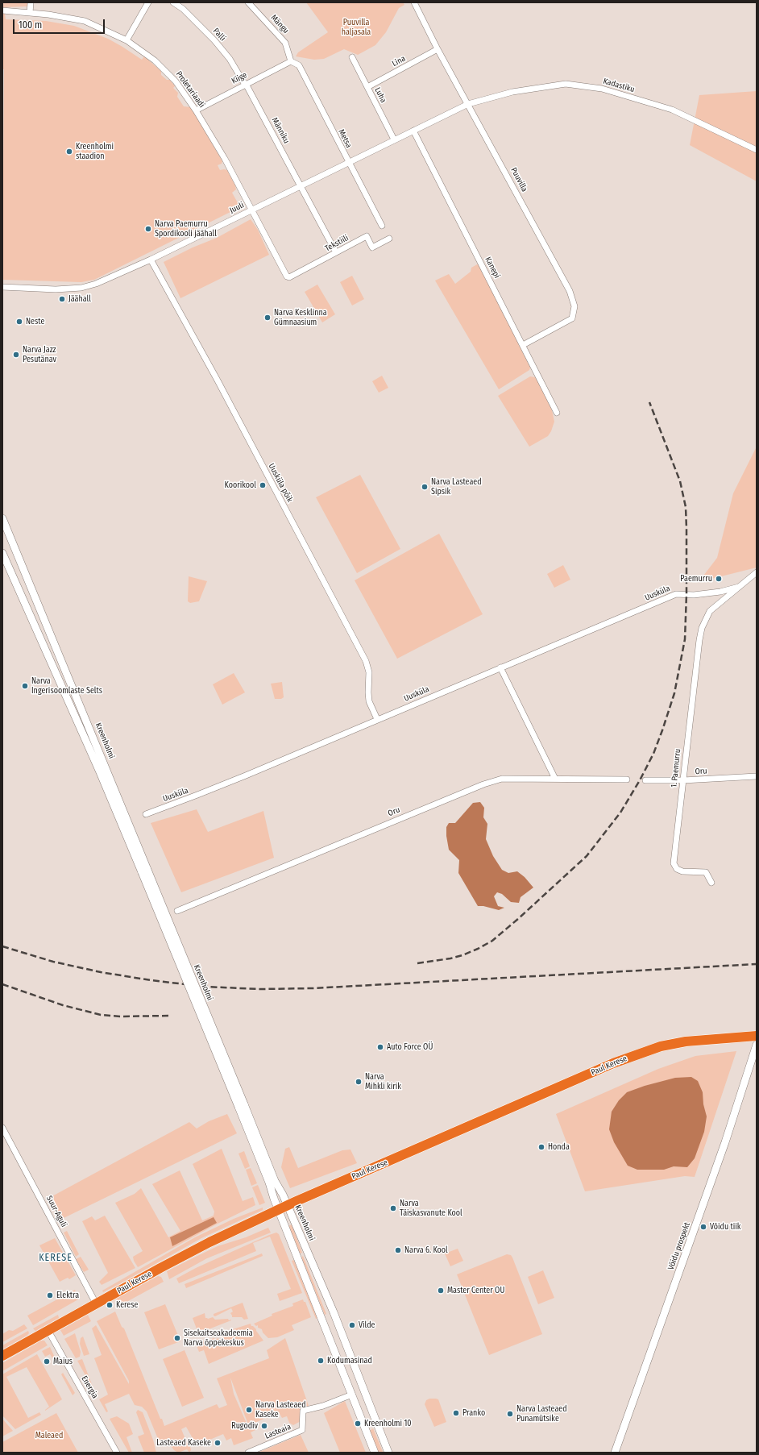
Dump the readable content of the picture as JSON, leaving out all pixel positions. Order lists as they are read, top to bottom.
{
  "streets": {
    "highway": ["Paul Kerese"],
    "main road": ["Kreenholmi", "Võidu prospekt"],
    "street": [
      "Mängu",
      "Palli",
      "Lina",
      "Kiige",
      "Kadastiku",
      "Proletariaadi",
      "Luha",
      "Männiku",
      "Metsa",
      "Puuvilla",
      "Juuli",
      "Tekstiili",
      "Kanepi",
      "Uusküla põik",
      "Uusküla",
      "1. Paemurru",
      "Oru",
      "Suur-Aguli",
      "Energia",
      "Lasteaia"
    ]
  },
  "crossings": [
    ["Mängu", "Kiige"],
    ["Mängu", "Metsa"],
    ["Palli", "Kiige"],
    ["Palli", "Männiku"],
    ["Lina", "Luha"],
    ["Lina", "Puuvilla"],
    ["Kiige", "Proletariaadi"],
    ["Kiige", "Männiku"],
    ["Kiige", "Metsa"],
    ["Kadastiku", "Puuvilla"],
    ["Kadastiku", "Juuli"],
    ["Proletariaadi", "Juuli"],
    ["Proletariaadi", "Tekstiili"],
    ["Luha", "Juuli"],
    ["Männiku", "Juuli"],
    ["Männiku", "Tekstiili"],
    ["Metsa", "Juuli"],
    ["Puuvilla", "Juuli"],
    ["Puuvilla", "Kanepi"],
    ["Juuli", "Kanepi"],
    ["Juuli", "Uusküla põik"],
    ["Uusküla põik", "Uusküla"],
    ["Uusküla", "1. Paemurru"],
    ["Kreenholmi", "Paul Kerese"],
    ["Kreenholmi", "Lasteaia"],
    ["1. Paemurru", "Oru"],
    ["Paul Kerese", "Suur-Aguli"],
    ["Paul Kerese", "Energia"]
  ],
  "districts": ["KERESE"],
  "parks": ["Puuvilla haljasala", "Maleaed"],
  "places": [
    "Kreenholmi staadion",
    "Narva Paemurru Spordikooli jäähall",
    "Jäähall",
    "Narva Kesklinna Gümnaasium",
    "Neste",
    "Narva Jazz Pesutänav",
    "Koorikool",
    "Narva Lasteaed Sipsik",
    "Paemurru",
    "Narva Ingerisoomlaste Selts",
    "Auto Force OÜ",
    "Narva Mihkli kirik",
    "Honda",
    "Narva Täiskasvanute Kool",
    "Võidu tiik",
    "Narva 6. Kool",
    "Master Center OU",
    "Elektra",
    "Kerese",
    "Vilde",
    "Sisekaitseakadeemia Narva õppekeskus",
    "Kodumasinad",
    "Maius",
    "Narva Lasteaed Kaseke",
    "Pranko",
    "Narva Lasteaed Punamütsike",
    "Kreenholmi 10",
    "Rugodiv",
    "Lasteaed Kaseke"
  ],
  "scale_bar": "100 m"
}
